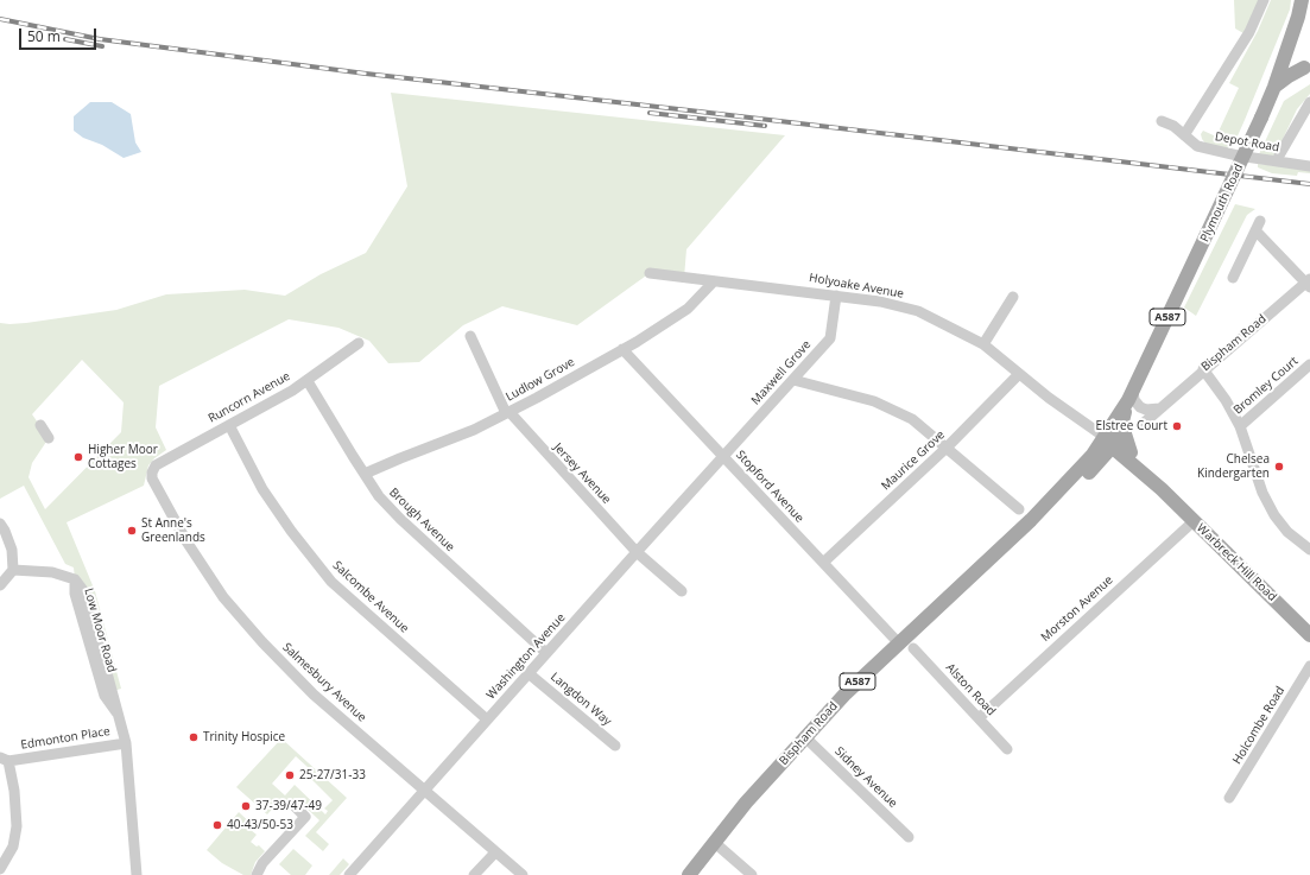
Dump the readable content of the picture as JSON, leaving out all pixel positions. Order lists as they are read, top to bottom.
{
  "streets": {
    "main road": [
      "Plymouth Road",
      "A587",
      "Bispham Road",
      "Warbreck Hill Road"
    ],
    "street": [
      "Depot Road",
      "Holyoake Avenue",
      "Maxwell Grove",
      "Ludlow Grove",
      "Bromley Court",
      "Runcorn Avenue",
      "Maurice Grove",
      "Jersey Avenue",
      "Stopford Avenue",
      "Brough Avenue",
      "Salcombe Avenue",
      "Morston Avenue",
      "Low Moor Road",
      "Washington Avenue",
      "Salmesbury Avenue",
      "Alston Road",
      "Langdon Way",
      "Holcombe Road",
      "Edmonton Place",
      "Sidney Avenue"
    ]
  },
  "crossings": [
    ["Plymouth Road", "Holyoake Avenue"],
    ["Plymouth Road", "Bispham Road"],
    ["Plymouth Road", "Warbreck Hill Road"],
    ["Holyoake Avenue", "Bispham Road"],
    ["Holyoake Avenue", "Maxwell Grove"],
    ["Holyoake Avenue", "Ludlow Grove"],
    ["Holyoake Avenue", "Maurice Grove"],
    ["Holyoake Avenue", "Warbreck Hill Road"],
    ["Bispham Road", "Stopford Avenue"],
    ["Bispham Road", "Warbreck Hill Road"],
    ["Bispham Road", "Sidney Avenue"],
    ["Maxwell Grove", "Stopford Avenue"],
    ["Maxwell Grove", "Washington Avenue"],
    ["Ludlow Grove", "Jersey Avenue"],
    ["Ludlow Grove", "Stopford Avenue"],
    ["Ludlow Grove", "Brough Avenue"],
    ["Runcorn Avenue", "Brough Avenue"],
    ["Runcorn Avenue", "Salcombe Avenue"],
    ["Runcorn Avenue", "Salmesbury Avenue"],
    ["Maurice Grove", "Stopford Avenue"],
    ["Jersey Avenue", "Washington Avenue"],
    ["Stopford Avenue", "Washington Avenue"],
    ["Brough Avenue", "Washington Avenue"],
    ["Warbreck Hill Road", "Morston Avenue"],
    ["Salcombe Avenue", "Washington Avenue"],
    ["Morston Avenue", "Alston Road"],
    ["Low Moor Road", "Edmonton Place"],
    ["Washington Avenue", "Salmesbury Avenue"],
    ["Washington Avenue", "Langdon Way"]
  ],
  "places": [
    "Elstree Court",
    "Higher Moor Cottages",
    "Chelsea Kindergarten",
    "St Anne's Greenlands",
    "Trinity Hospice",
    "25-27/31-33",
    "37-39/47-49",
    "40-43/50-53"
  ],
  "scale_bar": "50 m"
}
